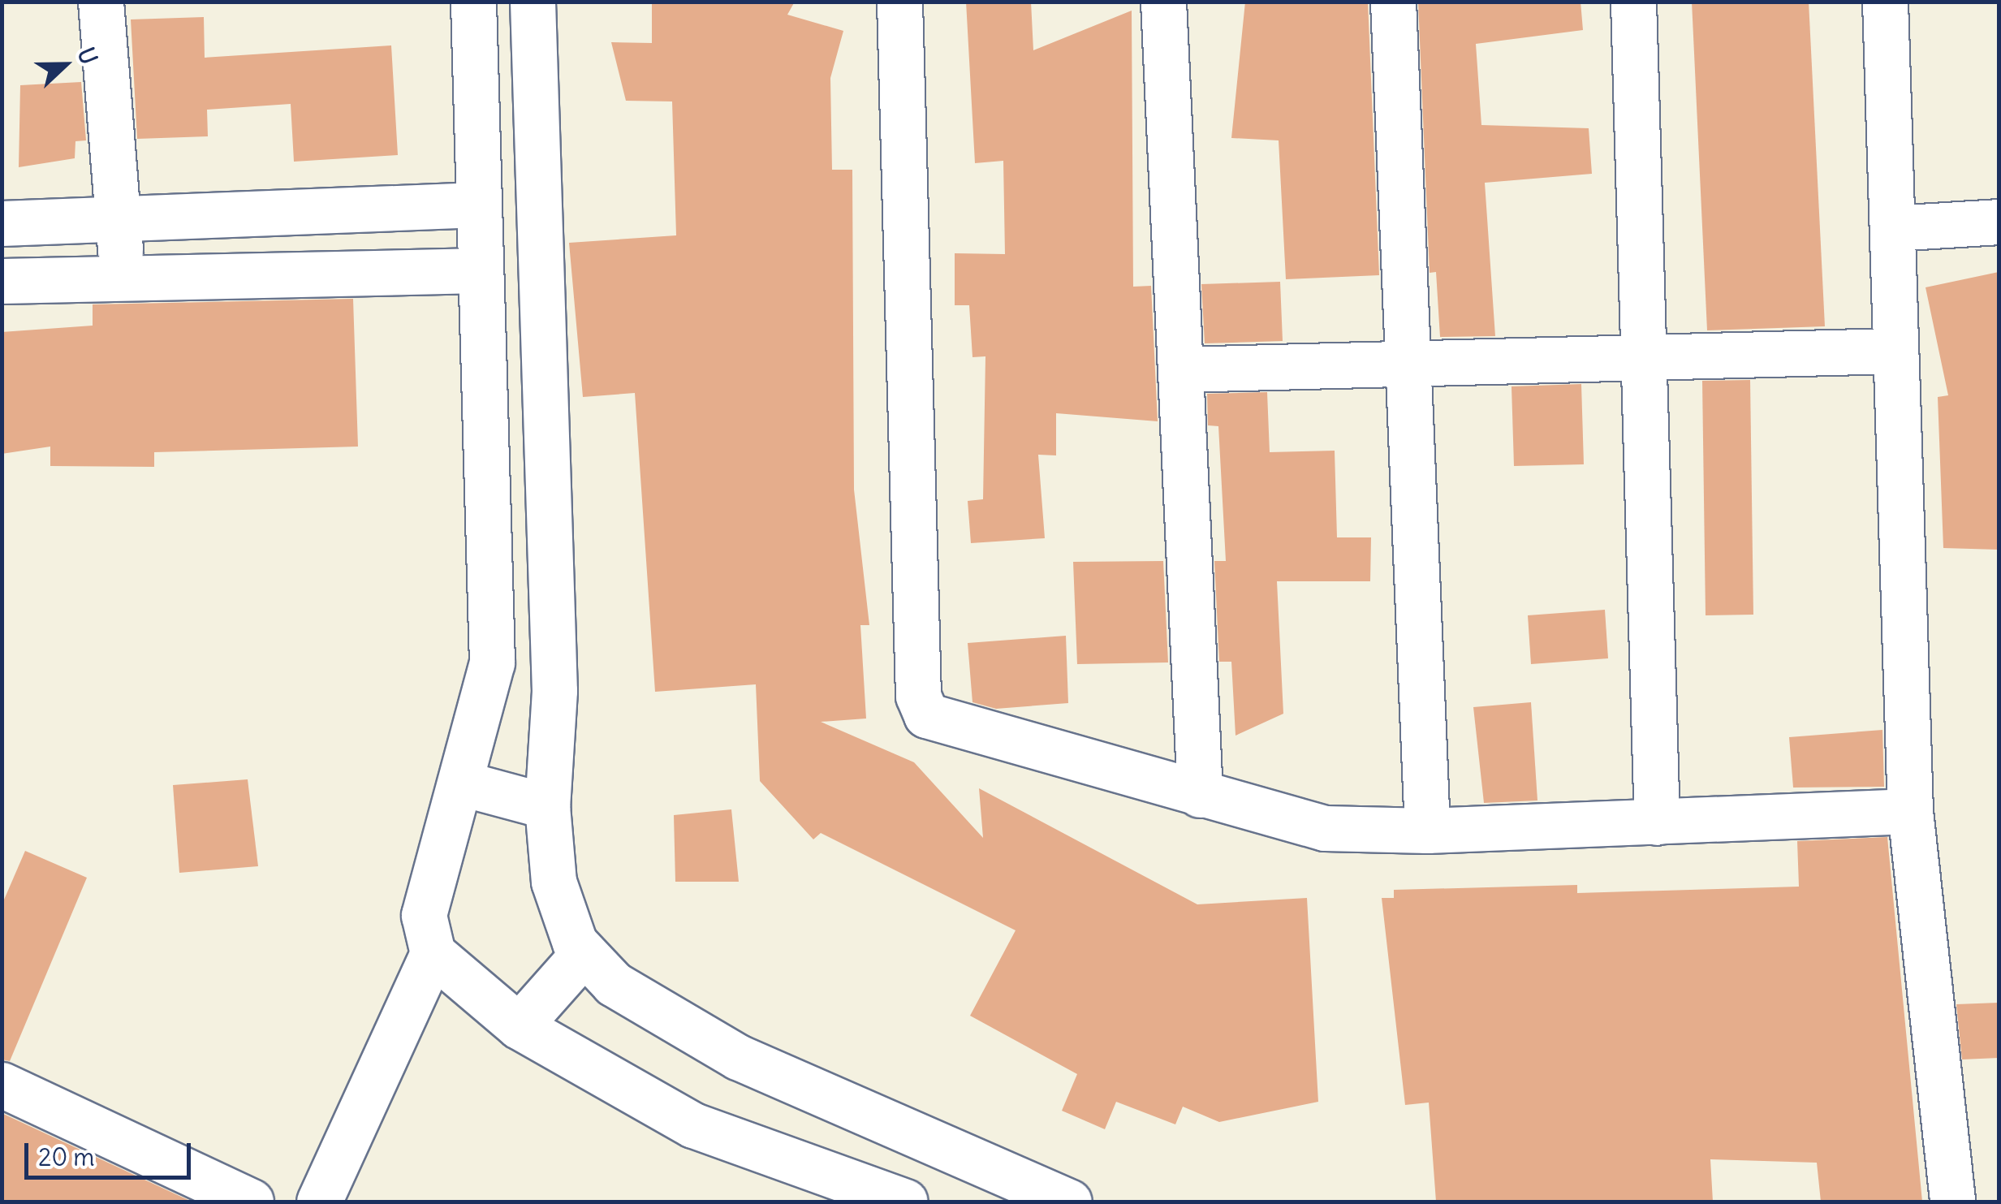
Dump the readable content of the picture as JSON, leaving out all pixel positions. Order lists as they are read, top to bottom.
{
  "scale_bar": "20 m",
  "north": "right"
}
